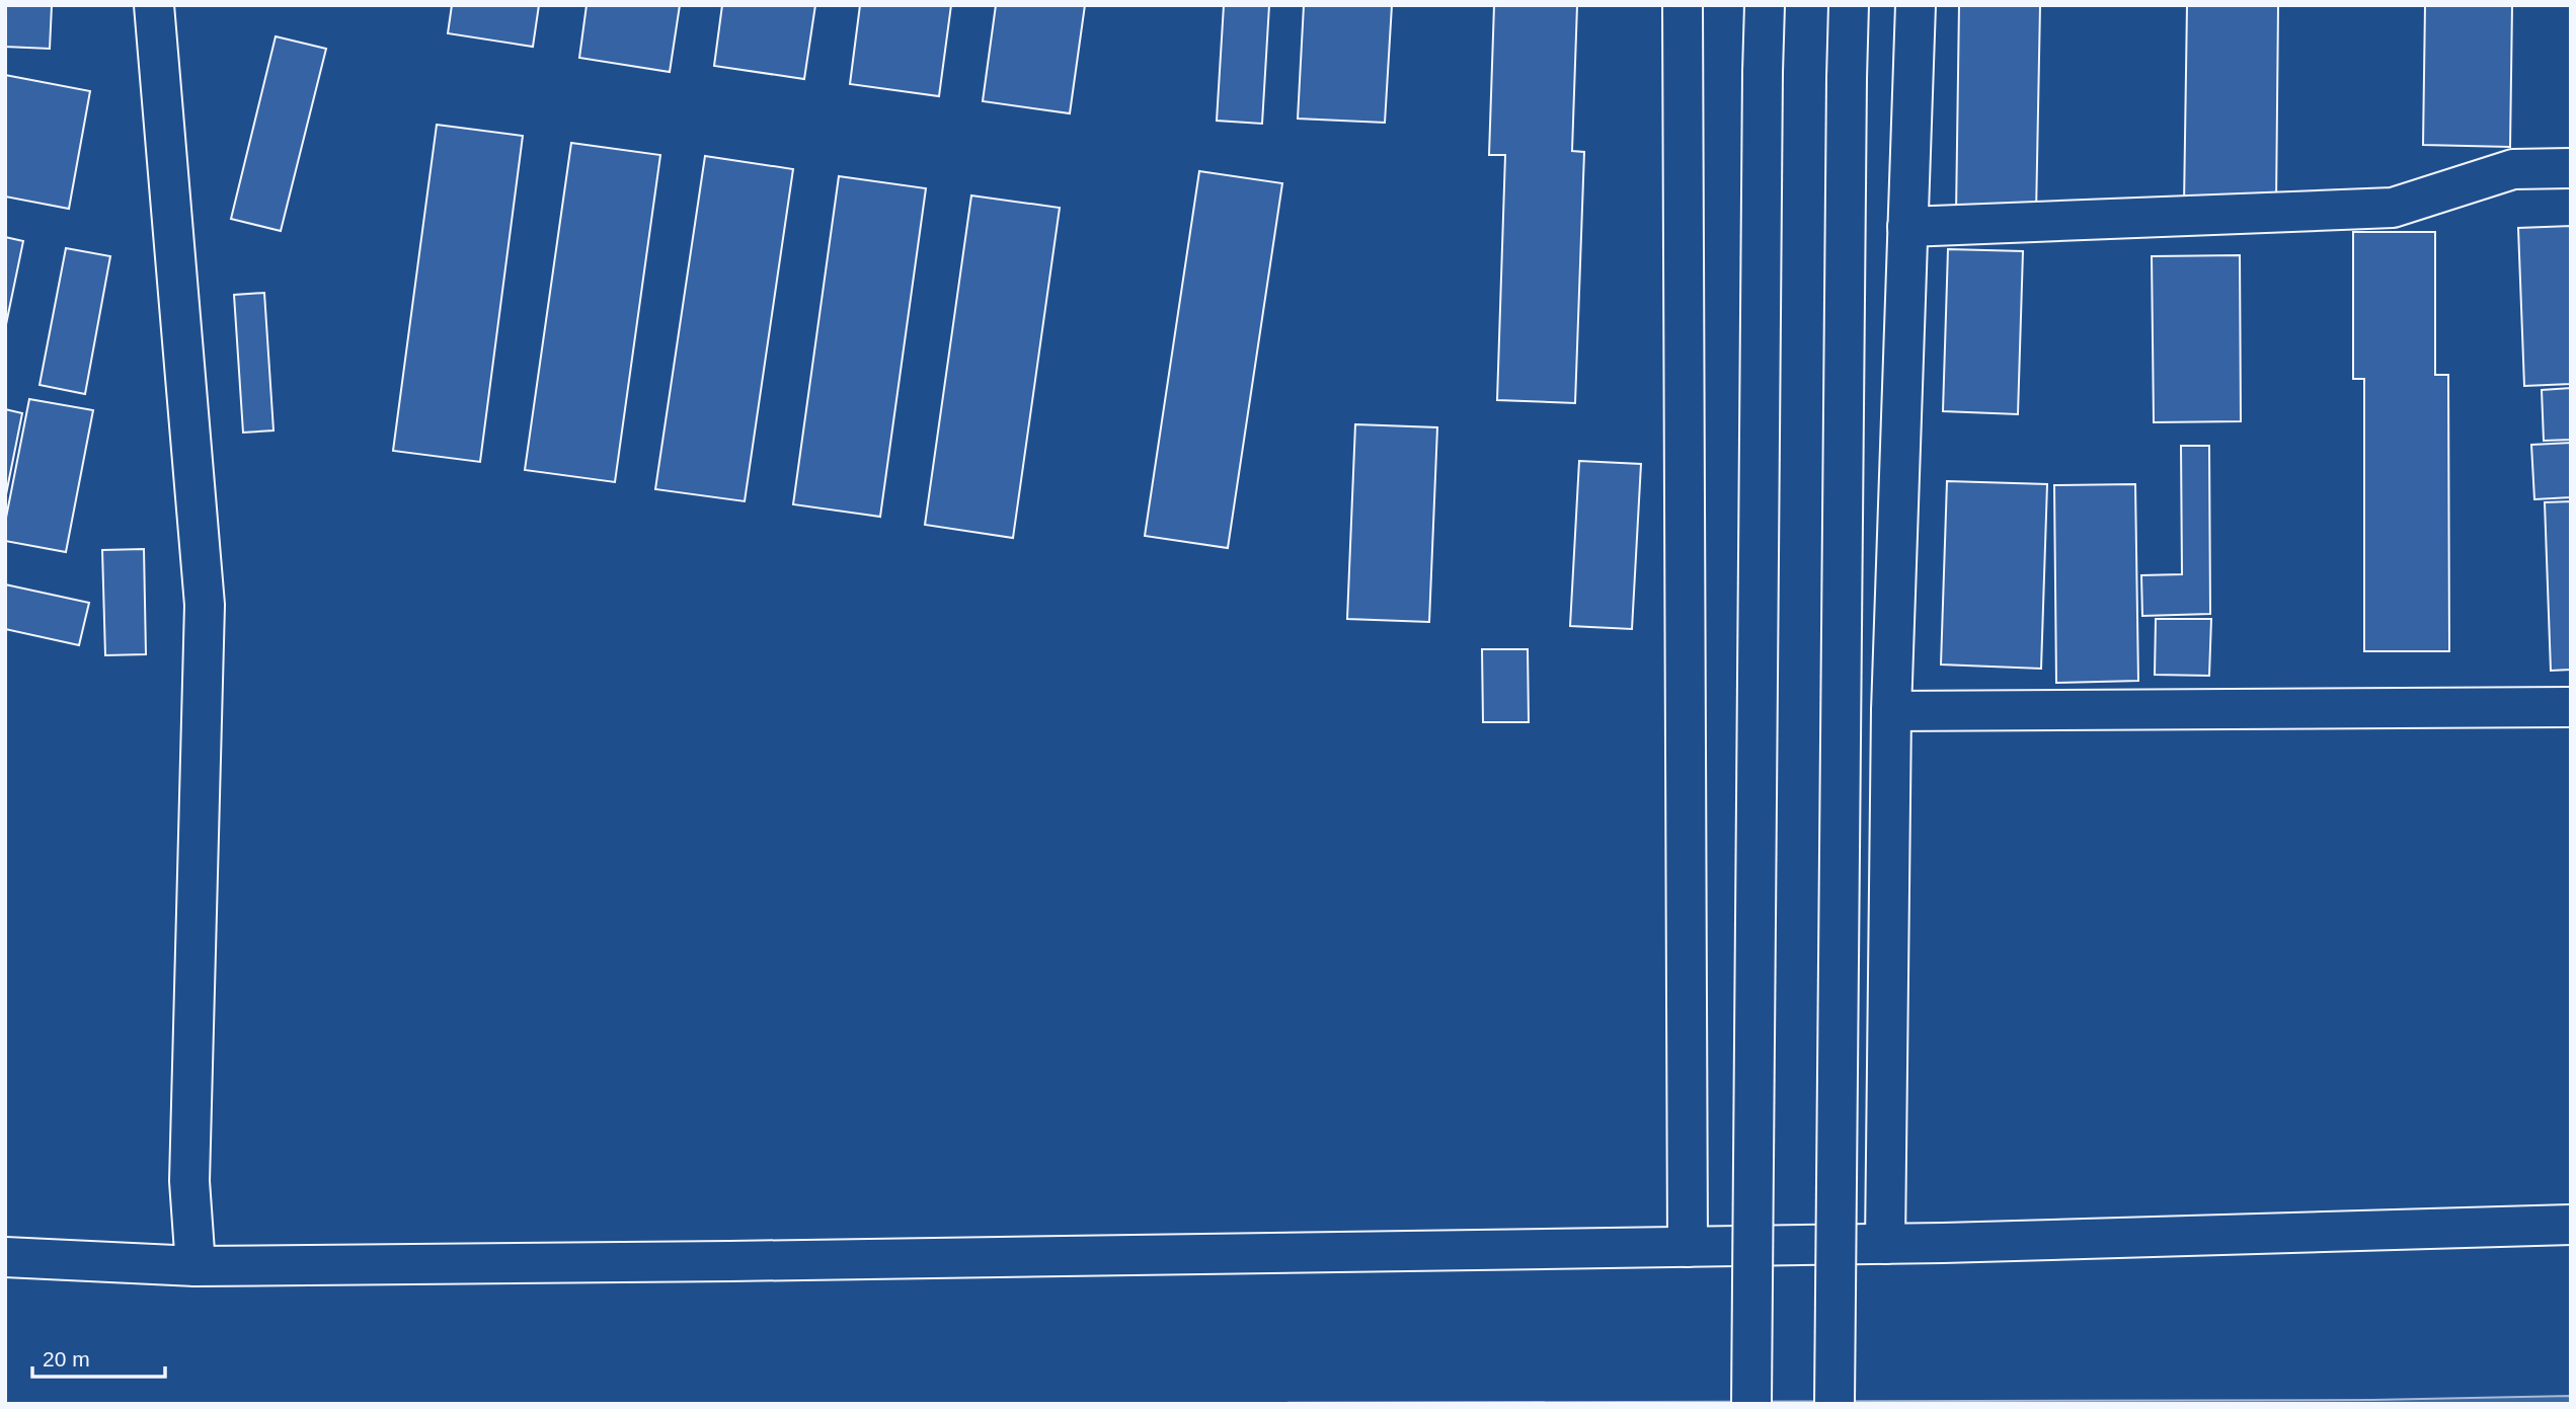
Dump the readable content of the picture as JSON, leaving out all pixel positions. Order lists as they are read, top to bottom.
{
  "scale_bar": "20 m"
}
